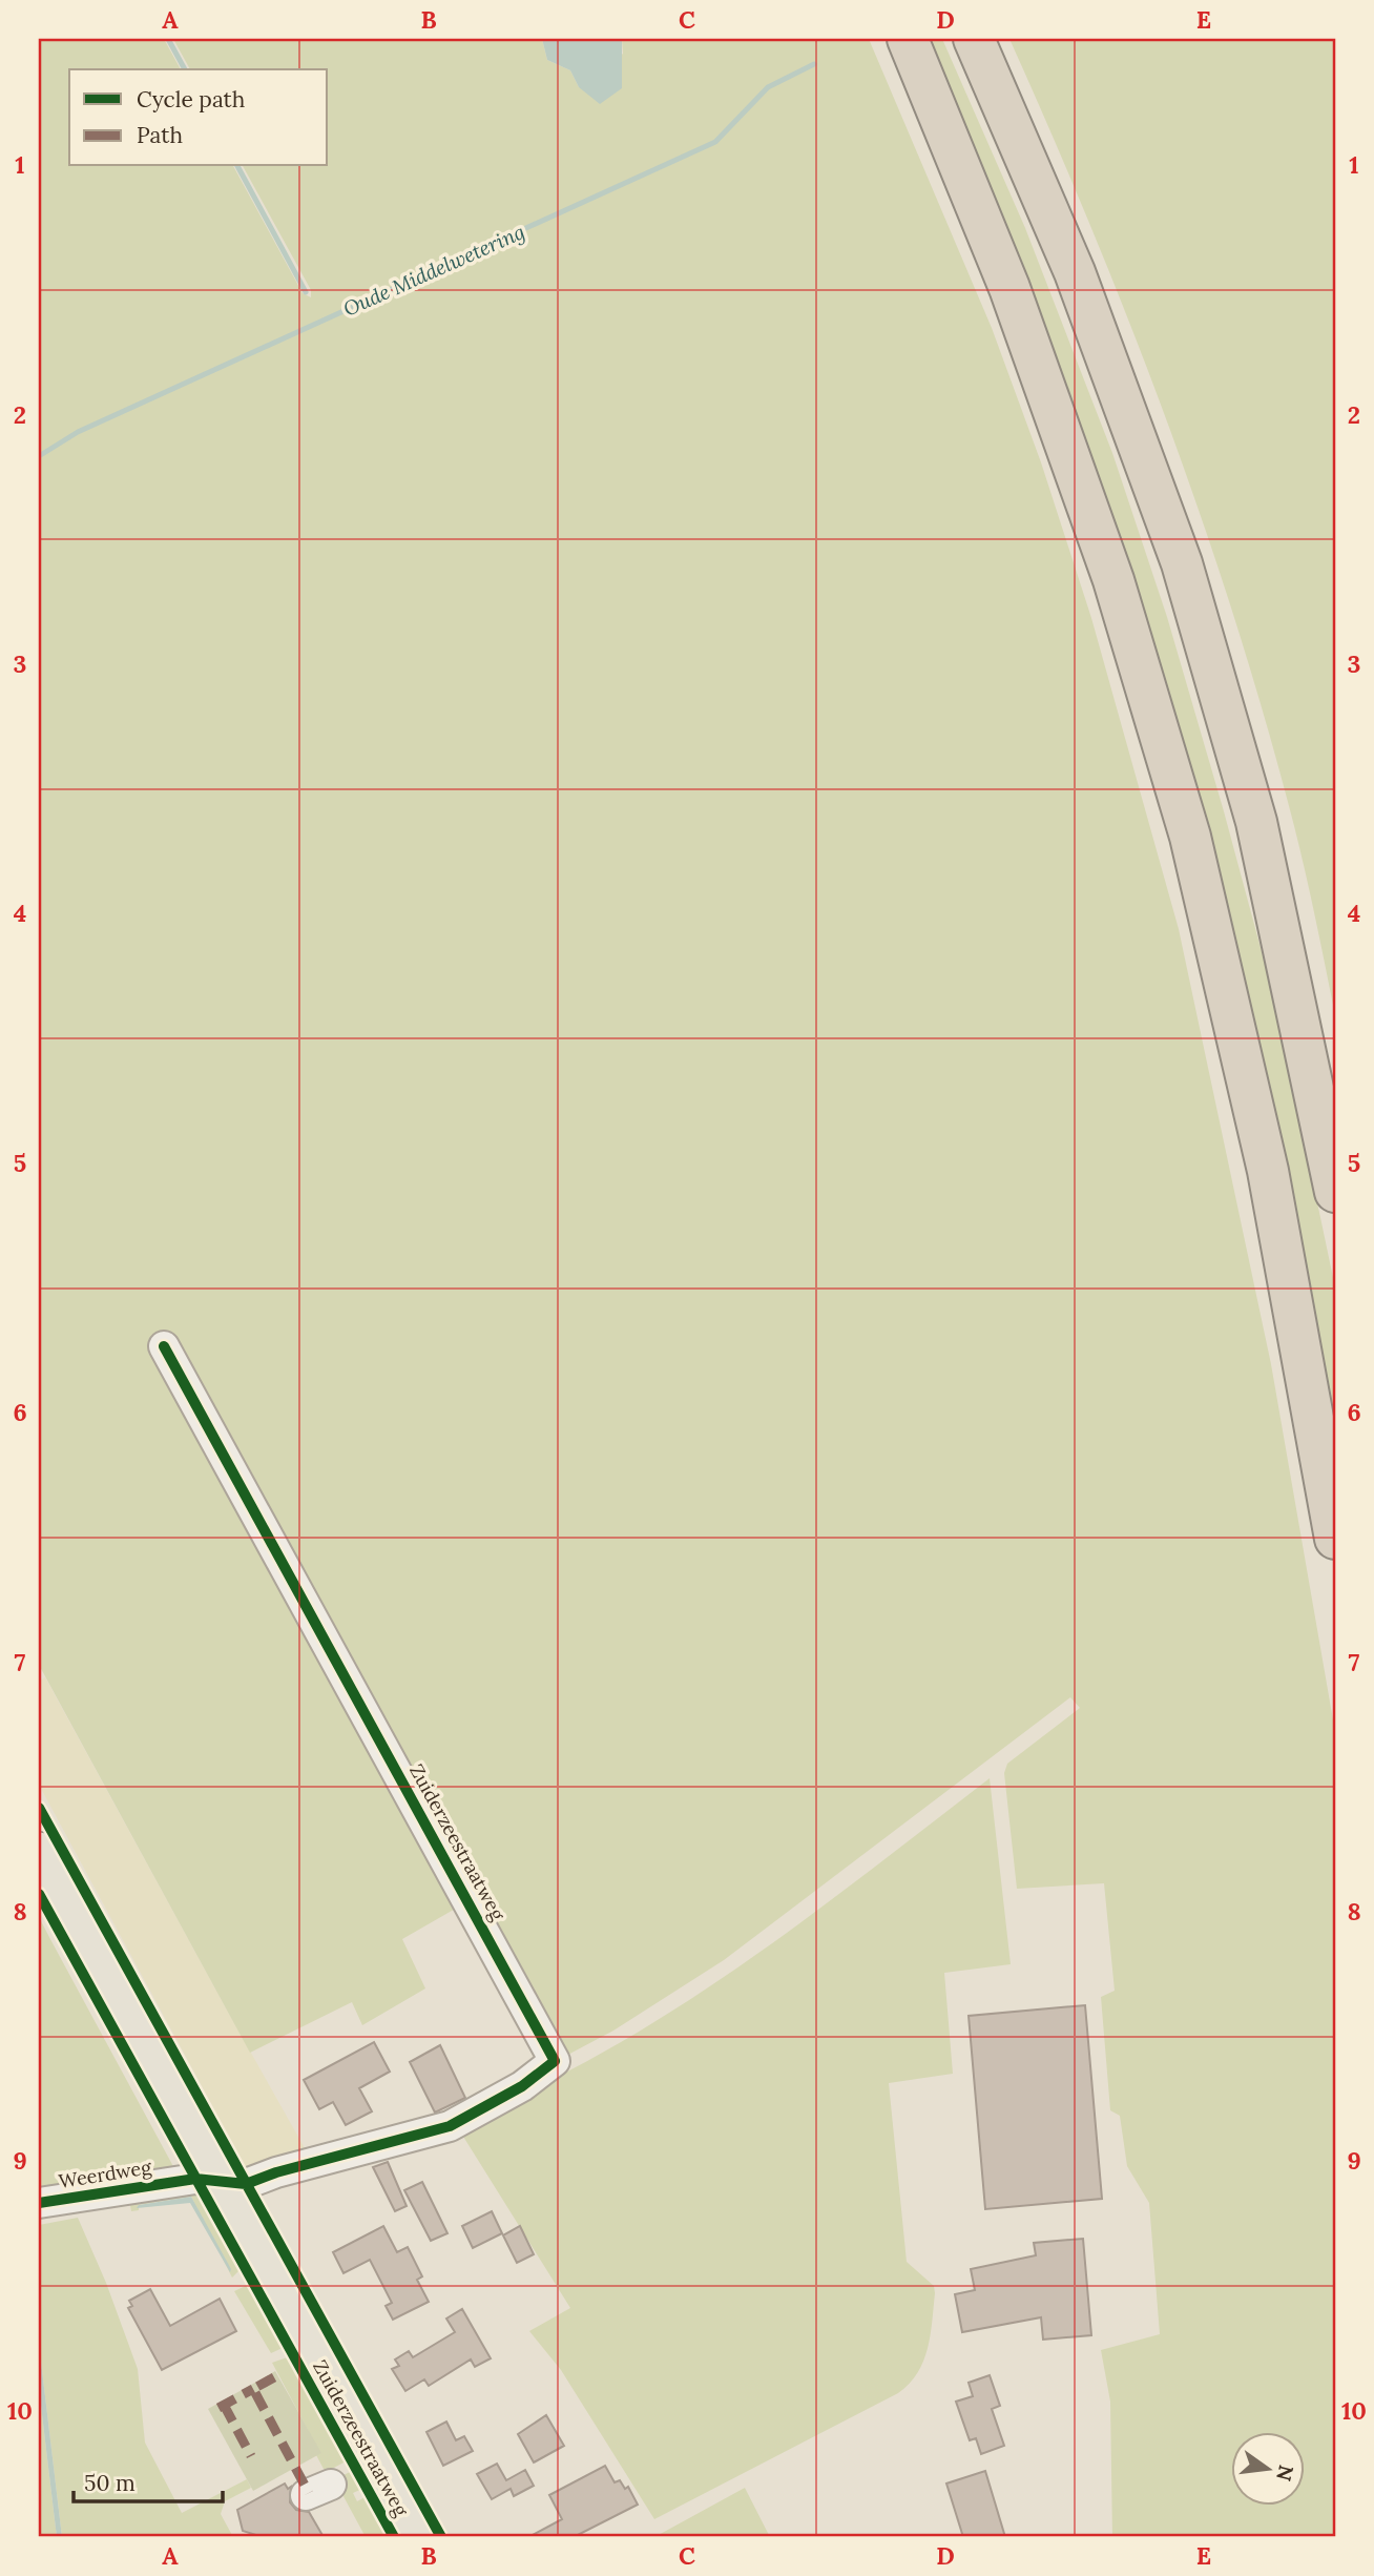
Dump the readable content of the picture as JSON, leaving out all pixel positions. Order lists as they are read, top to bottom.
{
  "streets": {
    "main road": ["Zuiderzeestraatweg"],
    "street": ["Weerdweg"]
  },
  "crossings": [
    ["Zuiderzeestraatweg", "Weerdweg"]
  ],
  "water": ["Oude Middelwetering"],
  "legend": ["Cycle path", "Path"],
  "scale_bar": "50 m",
  "north": "right",
  "grid": {
    "columns": [
      "A",
      "B",
      "C",
      "D",
      "E"
    ],
    "rows": [
      "1",
      "2",
      "3",
      "4",
      "5",
      "6",
      "7",
      "8",
      "9",
      "10"
    ]
  }
}
